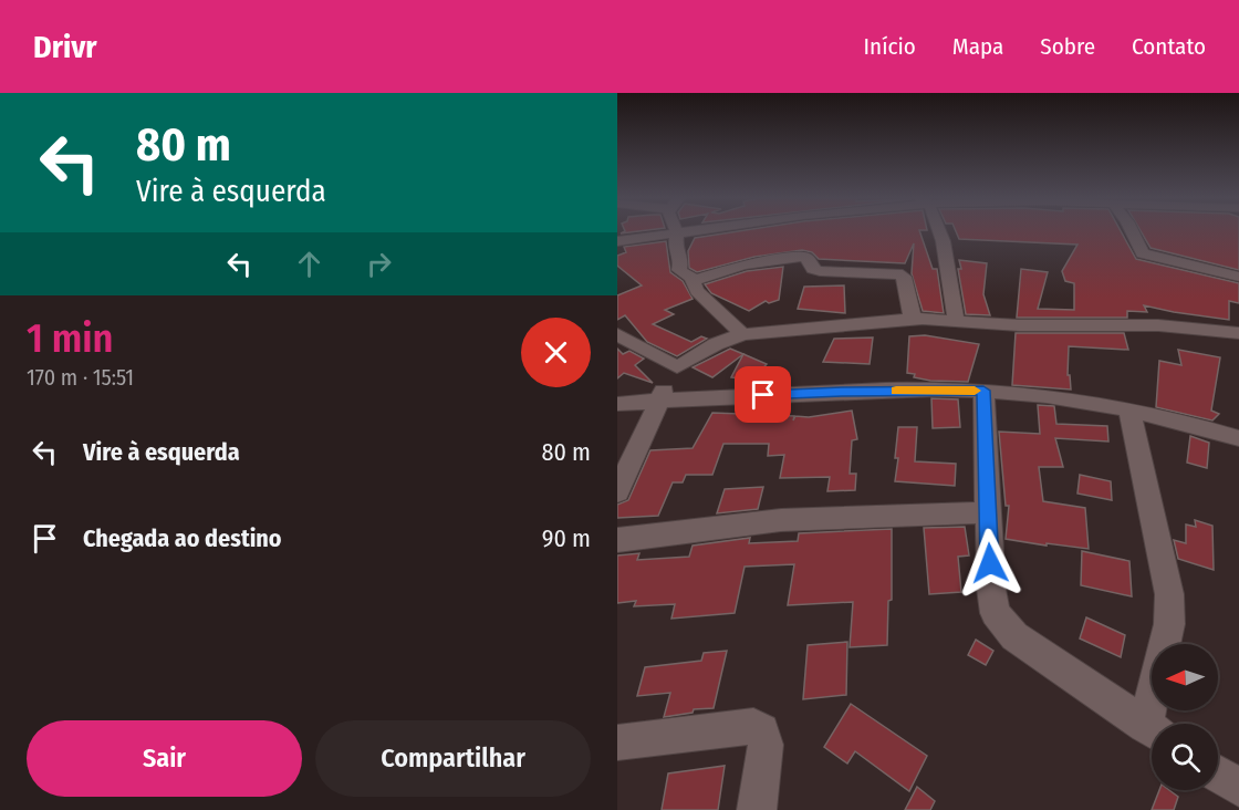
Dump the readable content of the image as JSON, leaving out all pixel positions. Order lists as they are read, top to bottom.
{
  "north": "left",
  "page": {
    "header": "Drivr",
    "nav": [
      "Início",
      "Mapa",
      "Sobre",
      "Contato"
    ],
    "turn": ["80 m", "Vire à esquerda"],
    "heading": ["1 min", "170 m · 15:51"],
    "list": [
      {
        "name": "Vire à esquerda",
        "value": "80 m"
      },
      {
        "name": "Chegada ao destino",
        "value": "90 m"
      }
    ],
    "buttons": ["Sair", "Compartilhar"]
  }
}
